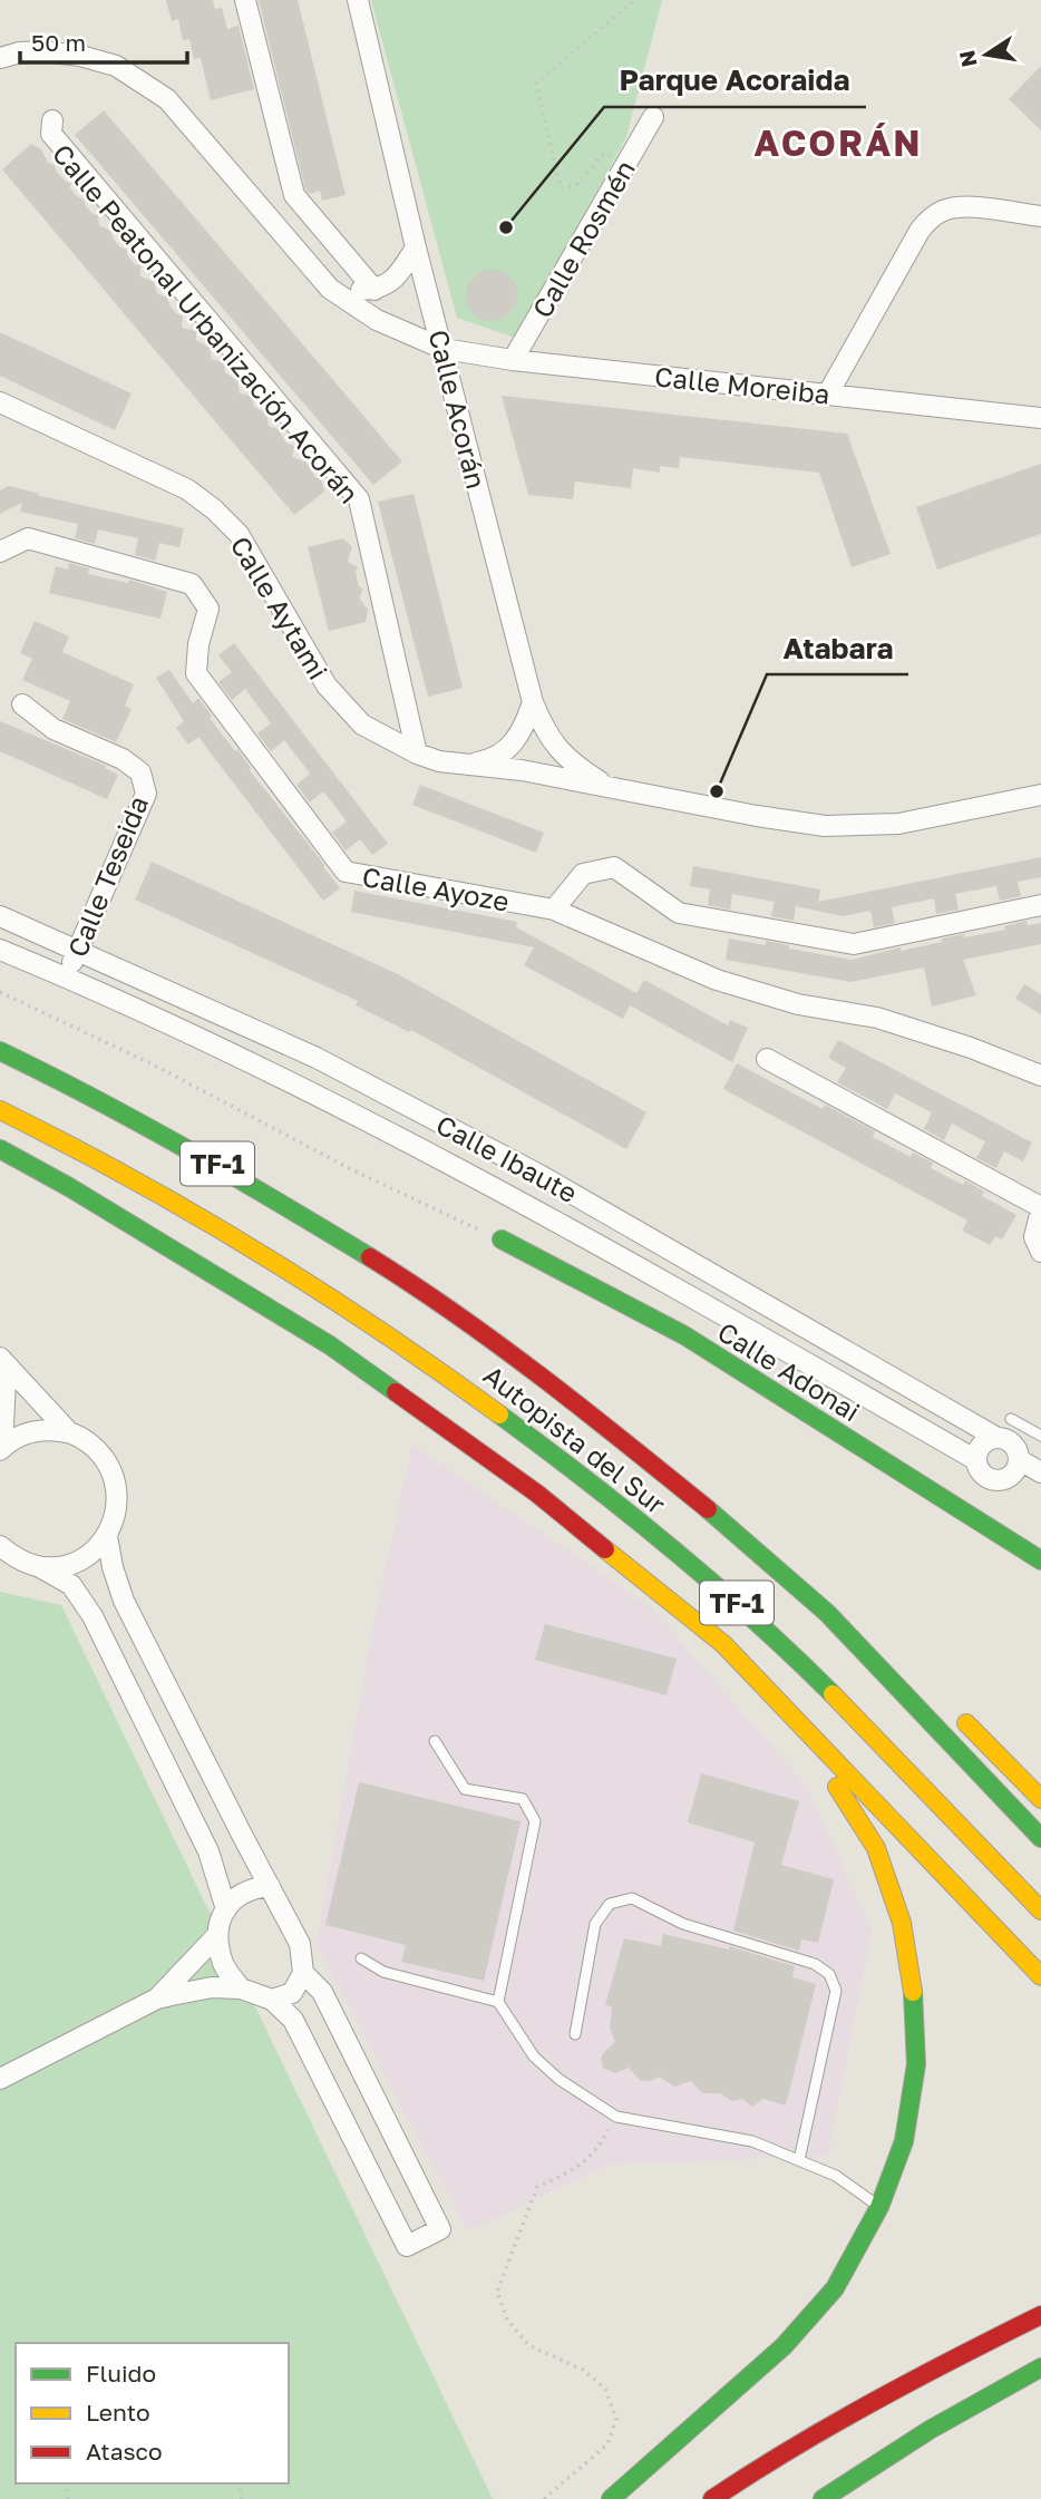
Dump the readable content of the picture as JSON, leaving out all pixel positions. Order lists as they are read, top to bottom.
{
  "streets": {
    "main road": ["TF-1", "Calle Adonai", "Autopista del Sur"],
    "street": [
      "Calle Rosmén",
      "Calle Peatonal Urbanización Acorán",
      "Calle Moreiba",
      "Calle Acorán",
      "Calle Aytami",
      "Calle Teseida",
      "Calle Ayoze",
      "Calle Ibaute"
    ]
  },
  "crossings": [
    ["Calle Rosmén", "Calle Moreiba"],
    ["Calle Peatonal Urbanización Acorán", "Calle Aytami"],
    ["Calle Moreiba", "Calle Acorán"],
    ["Calle Acorán", "Calle Aytami"],
    ["Calle Teseida", "Calle Ibaute"]
  ],
  "districts": ["ACORÁN"],
  "places": ["Parque Acoraida", "Atabara"],
  "legend": ["Fluido", "Lento", "Atasco"],
  "scale_bar": "50 m",
  "north": "left"
}
